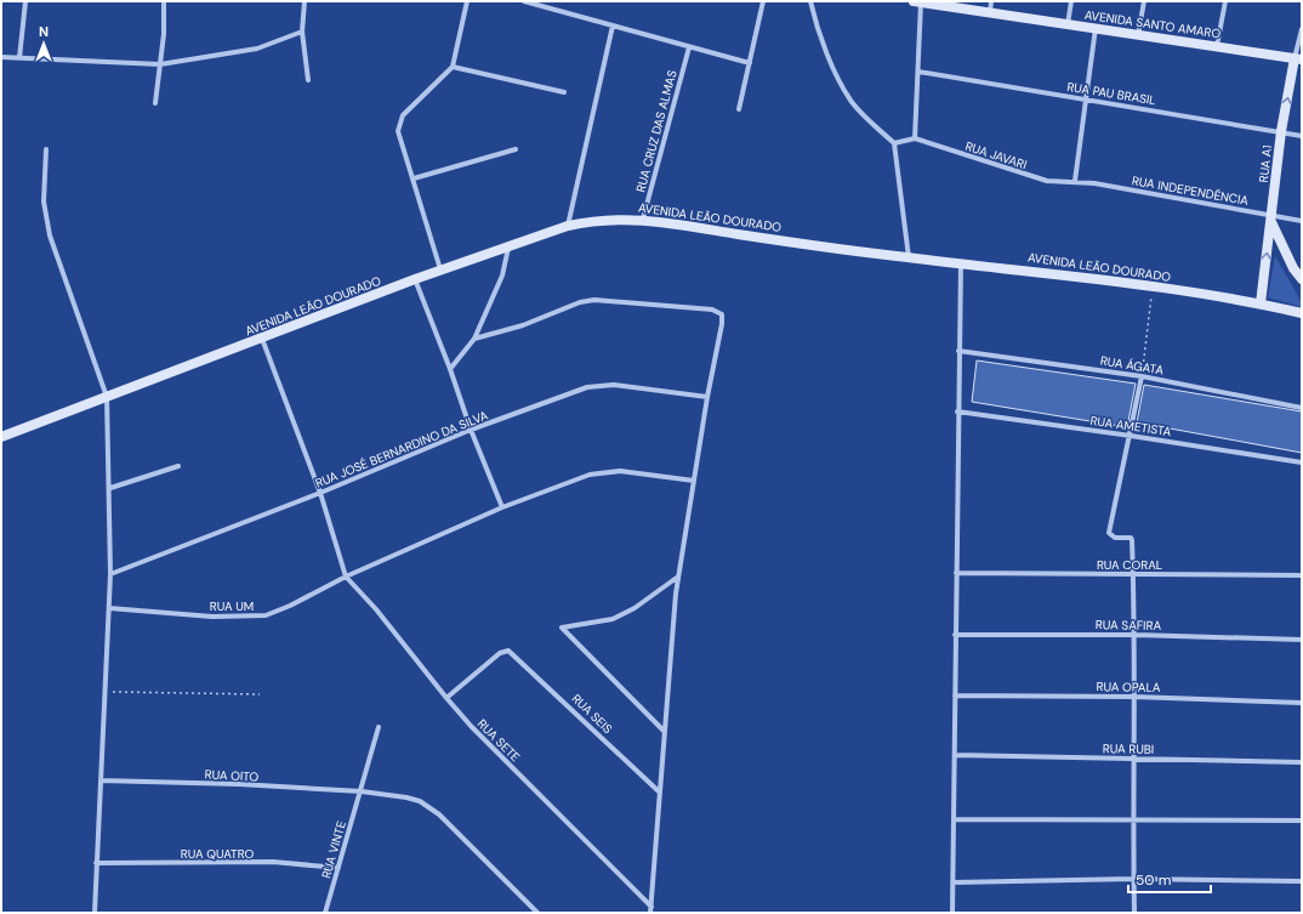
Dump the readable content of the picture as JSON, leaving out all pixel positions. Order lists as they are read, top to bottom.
{
  "streets": {
    "main road": ["AVENIDA SANTO AMARO", "RUA A1", "AVENIDA LEÃO DOURADO"],
    "street": [
      "RUA PAU BRASIL",
      "RUA CRUZ DAS ALMAS",
      "RUA JAVARI",
      "RUA INDEPENDÊNCIA",
      "RUA ÁGATA",
      "RUA AMETISTA",
      "RUA JOSÉ BERNARDINO DA SILVA",
      "RUA CORAL",
      "RUA UM",
      "RUA SAFIRA",
      "RUA OPALA",
      "RUA SEIS",
      "RUA SETE",
      "RUA RUBI",
      "RUA OITO",
      "RUA VINTE",
      "RUA QUATRO"
    ]
  },
  "crossings": [
    ["AVENIDA SANTO AMARO", "RUA A1"],
    ["RUA PAU BRASIL", "RUA A1"],
    ["RUA CRUZ DAS ALMAS", "AVENIDA LEÃO DOURADO"],
    ["RUA JAVARI", "RUA INDEPENDÊNCIA"],
    ["RUA A1", "RUA INDEPENDÊNCIA"],
    ["RUA A1", "AVENIDA LEÃO DOURADO"],
    ["RUA UM", "RUA SETE"],
    ["RUA SEIS", "RUA SETE"],
    ["RUA OITO", "RUA VINTE"],
    ["RUA VINTE", "RUA QUATRO"]
  ],
  "one_way": ["RUA A1"],
  "scale_bar": "50 m",
  "north": "top"
}
